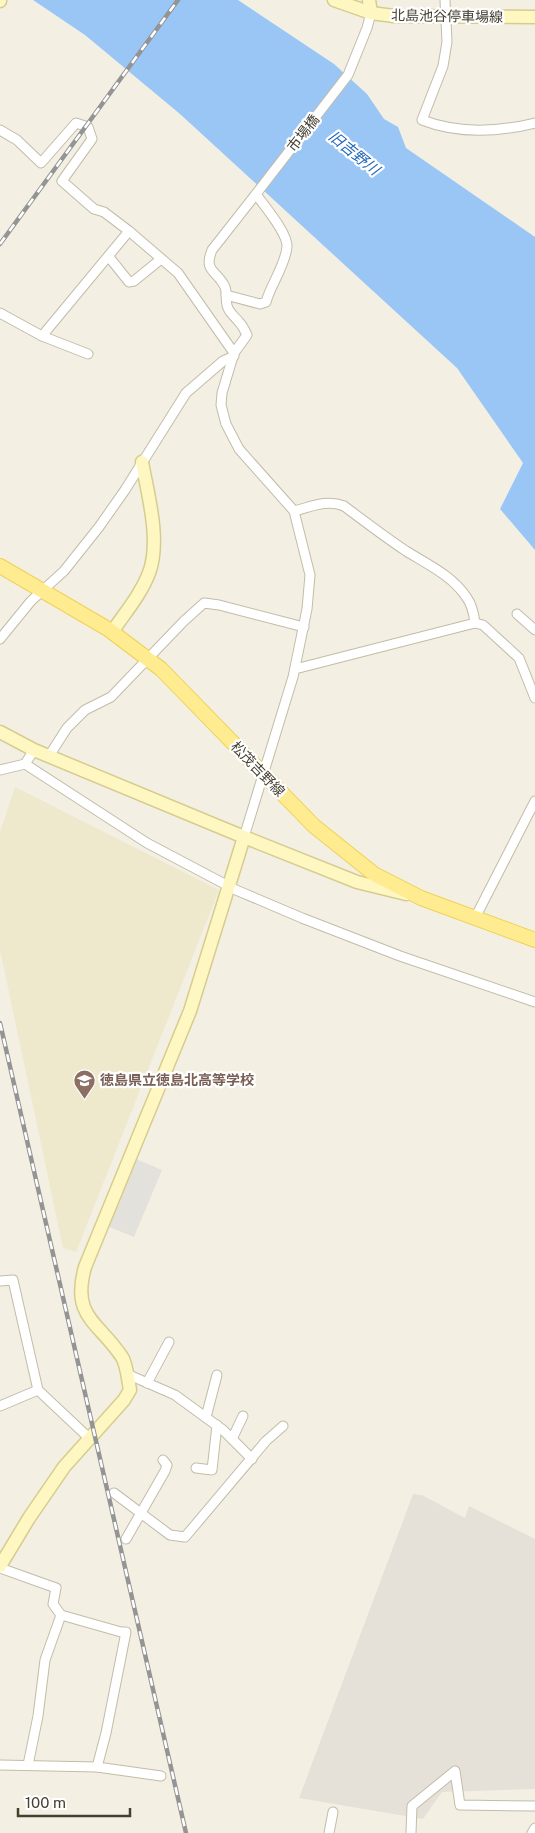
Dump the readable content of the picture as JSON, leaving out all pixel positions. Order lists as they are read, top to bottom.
{
  "streets": {
    "main road": ["松茂吉野線"],
    "street": ["北島池谷停車場線", "市場橋"]
  },
  "crossings": [
    ["北島池谷停車場線", "市場橋"]
  ],
  "water": ["旧吉野川"],
  "places": {
    "school or university": ["徳島県立徳島北高等学校"]
  },
  "scale_bar": "100 m"
}
